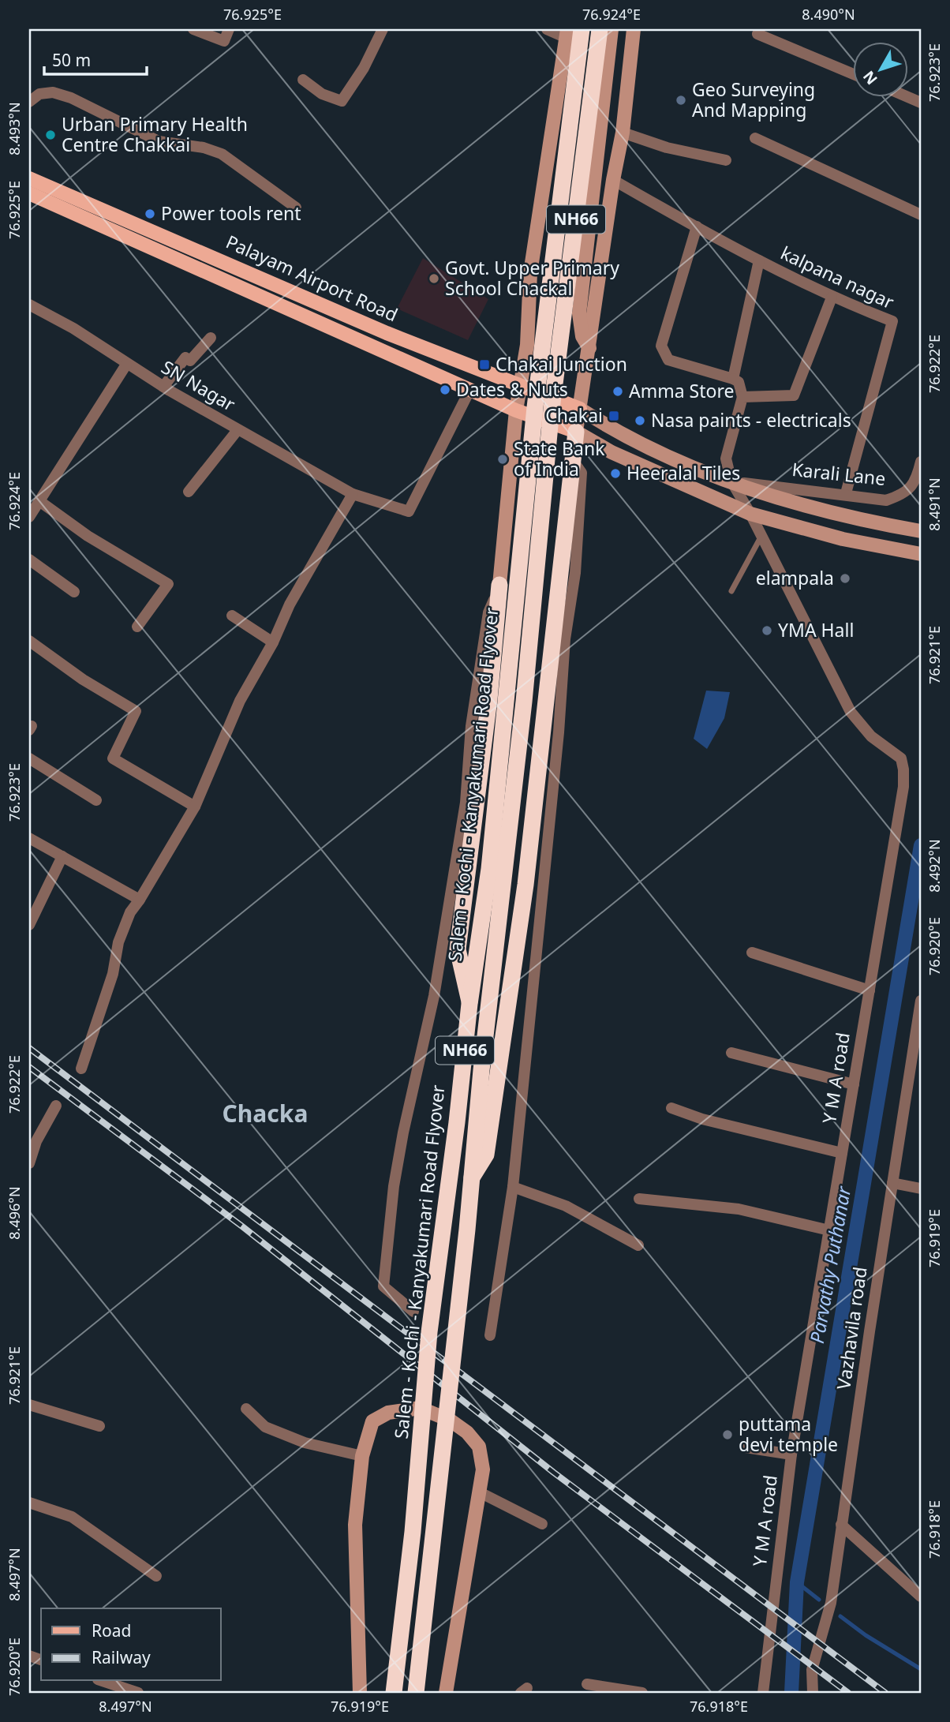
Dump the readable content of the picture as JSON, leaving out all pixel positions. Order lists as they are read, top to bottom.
{
  "streets": {
    "highway": ["NH66", "Salem - Kochi - Kanyakumari Road Flyover"],
    "main road": ["Palayam Airport Road"],
    "street": [
      "kalpana nagar",
      "SN Nagar",
      "Karali Lane",
      "Y M A road",
      "Vazhavila road"
    ]
  },
  "crossings": [
    ["kalpana nagar", "Karali Lane"],
    ["Palayam Airport Road", "SN Nagar"],
    ["Karali Lane", "Y M A road"]
  ],
  "districts": ["Chacka"],
  "water": ["Parvathy Puthanar"],
  "places": {
    "other": [
      "Geo Surveying And Mapping",
      "Urban Primary Health Centre Chakkai",
      "Power tools rent",
      "Govt. Upper Primary School Chackal",
      "Dates & Nuts",
      "Amma Store",
      "Nasa paints - electricals",
      "State Bank of India",
      "Heeralal Tiles",
      "elampala",
      "YMA Hall",
      "puttama devi temple"
    ],
    "transit": ["Chakai Junction", "Chakai"]
  },
  "legend": ["Road", "Railway"],
  "scale_bar": "50 m",
  "north": "bottom left",
  "coordinates": [
    "76.925°E",
    "76.924°E",
    "8.490°N",
    "76.923°E",
    "8.493°N",
    "76.922°E",
    "8.491°N",
    "76.921°E",
    "8.492°N",
    "76.920°E",
    "8.496°N",
    "76.919°E",
    "76.918°E",
    "8.497°N"
  ]
}
